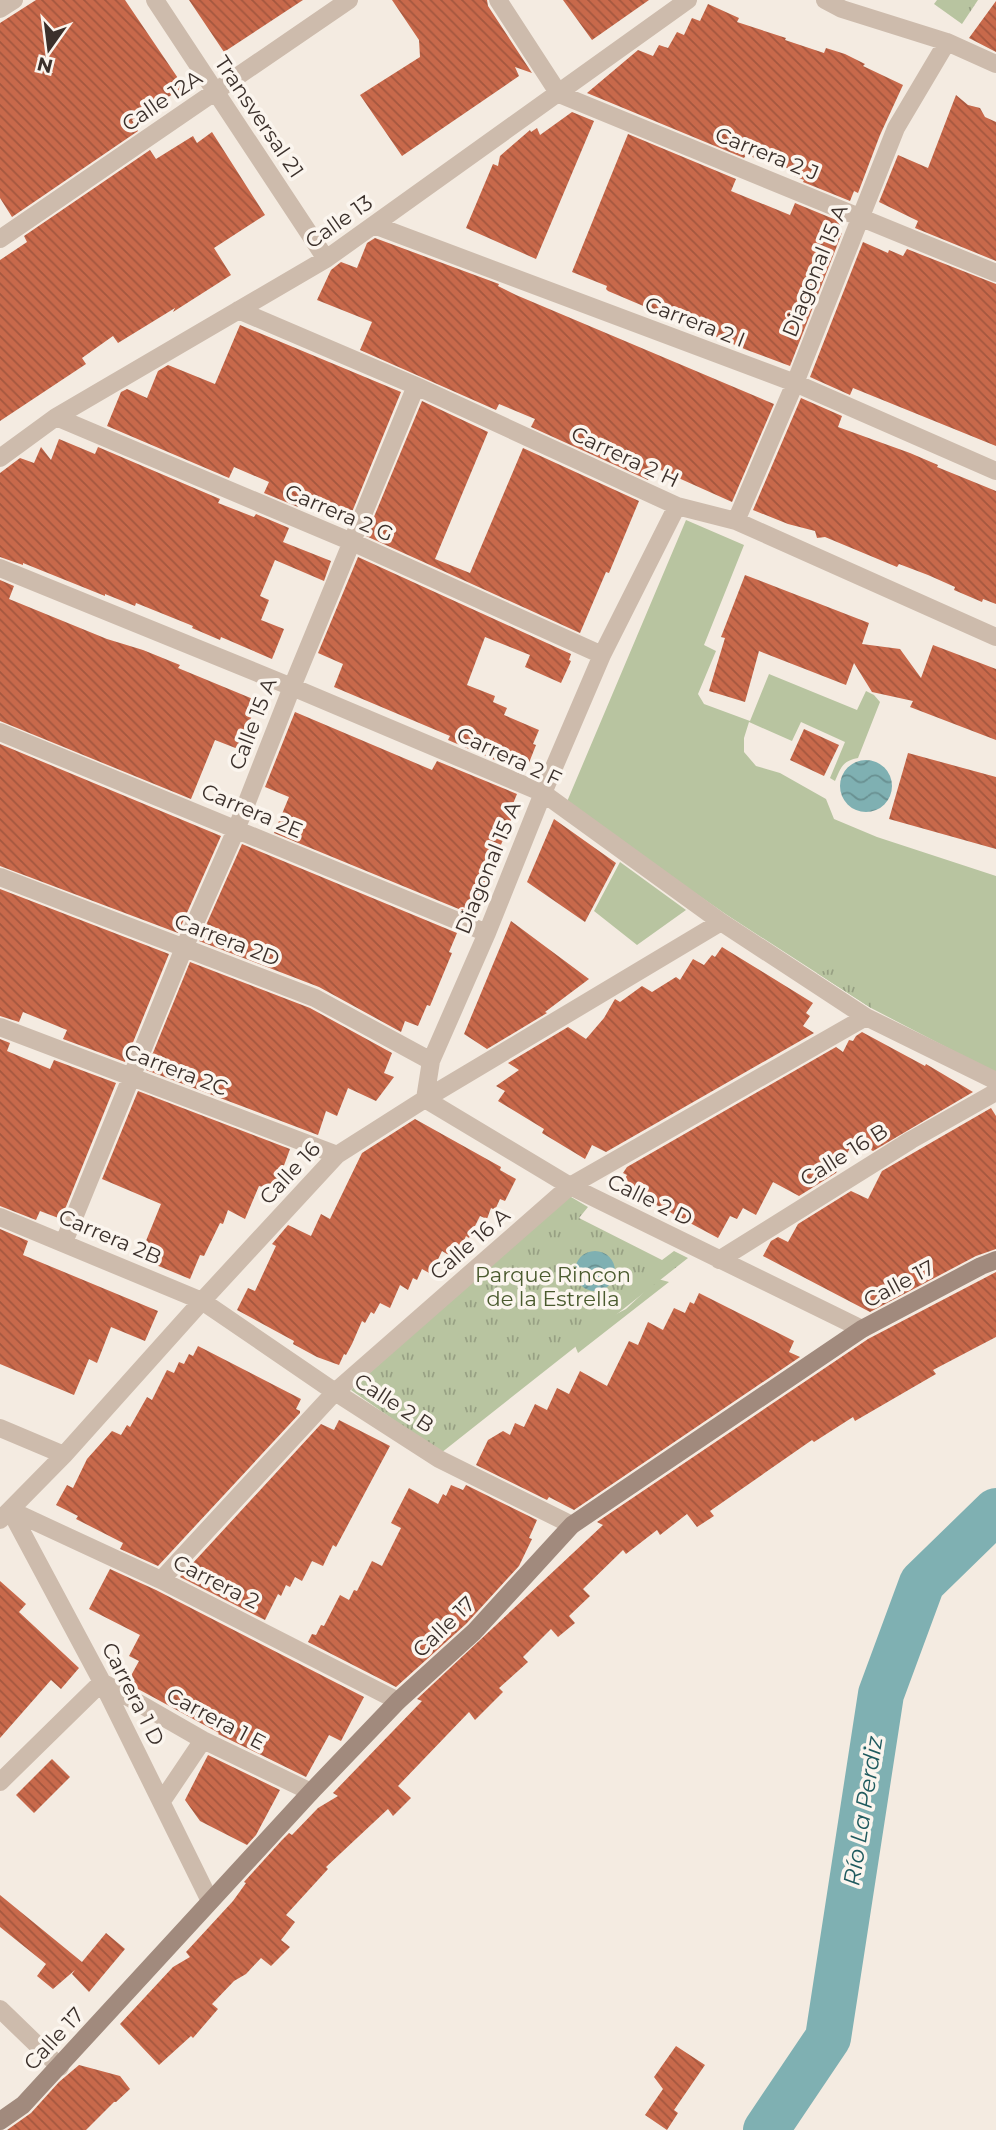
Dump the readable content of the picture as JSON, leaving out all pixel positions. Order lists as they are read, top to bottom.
{
  "streets": {
    "main road": ["Calle 17"],
    "street": [
      "Calle 12A",
      "Transversal 21",
      "Carrera 2 J",
      "Calle 13",
      "Diagonal 15 A",
      "Carrera 2 I",
      "Carrera 2 H",
      "Carrera 2 G",
      "Calle 15 A",
      "Carrera 2 F",
      "Carrera 2E",
      "Carrera 2D",
      "Carrera 2C",
      "Calle 16 B",
      "Calle 16",
      "Calle 2 D",
      "Carrera 2B",
      "Calle 16 A",
      "Calle 2 B",
      "Carrera 2",
      "Carrera 1 D",
      "Carrera 1 E"
    ]
  },
  "crossings": [
    ["Calle 12A", "Transversal 21"],
    ["Transversal 21", "Calle 13"],
    ["Carrera 2 J", "Calle 13"],
    ["Carrera 2 J", "Diagonal 15 A"],
    ["Calle 13", "Carrera 2 I"],
    ["Calle 13", "Carrera 2 H"],
    ["Calle 13", "Carrera 2 G"],
    ["Diagonal 15 A", "Carrera 2 I"],
    ["Diagonal 15 A", "Carrera 2 H"],
    ["Diagonal 15 A", "Carrera 2 G"],
    ["Diagonal 15 A", "Carrera 2 F"],
    ["Diagonal 15 A", "Carrera 2E"],
    ["Diagonal 15 A", "Carrera 2D"],
    ["Diagonal 15 A", "Calle 16"],
    ["Diagonal 15 A", "Calle 2 D"],
    ["Carrera 2 H", "Calle 15 A"],
    ["Carrera 2 G", "Calle 15 A"],
    ["Calle 15 A", "Carrera 2 F"],
    ["Calle 15 A", "Carrera 2E"],
    ["Calle 15 A", "Carrera 2D"],
    ["Calle 15 A", "Carrera 2C"],
    ["Calle 15 A", "Carrera 2B"],
    ["Carrera 2 F", "Calle 16"],
    ["Carrera 2 F", "Calle 16 A"],
    ["Carrera 2C", "Calle 16"],
    ["Calle 16 B", "Calle 2 D"],
    ["Calle 16", "Calle 2 D"],
    ["Calle 16", "Carrera 2B"],
    ["Calle 16", "Calle 2 B"],
    ["Calle 16", "Carrera 2"],
    ["Calle 16", "Carrera 1 D"],
    ["Calle 2 D", "Calle 16 A"],
    ["Calle 2 D", "Calle 17"],
    ["Carrera 2B", "Calle 2 B"],
    ["Calle 16 A", "Calle 2 B"],
    ["Calle 16 A", "Carrera 2"],
    ["Calle 17", "Calle 2 B"],
    ["Calle 17", "Carrera 2"],
    ["Calle 17", "Carrera 1 D"],
    ["Calle 17", "Carrera 1 E"],
    ["Carrera 2", "Carrera 1 D"],
    ["Carrera 1 D", "Carrera 1 E"]
  ],
  "water": ["Río La Perdiz"],
  "parks": ["Parque Rincon de la Estrella"],
  "north": "bottom"
}
